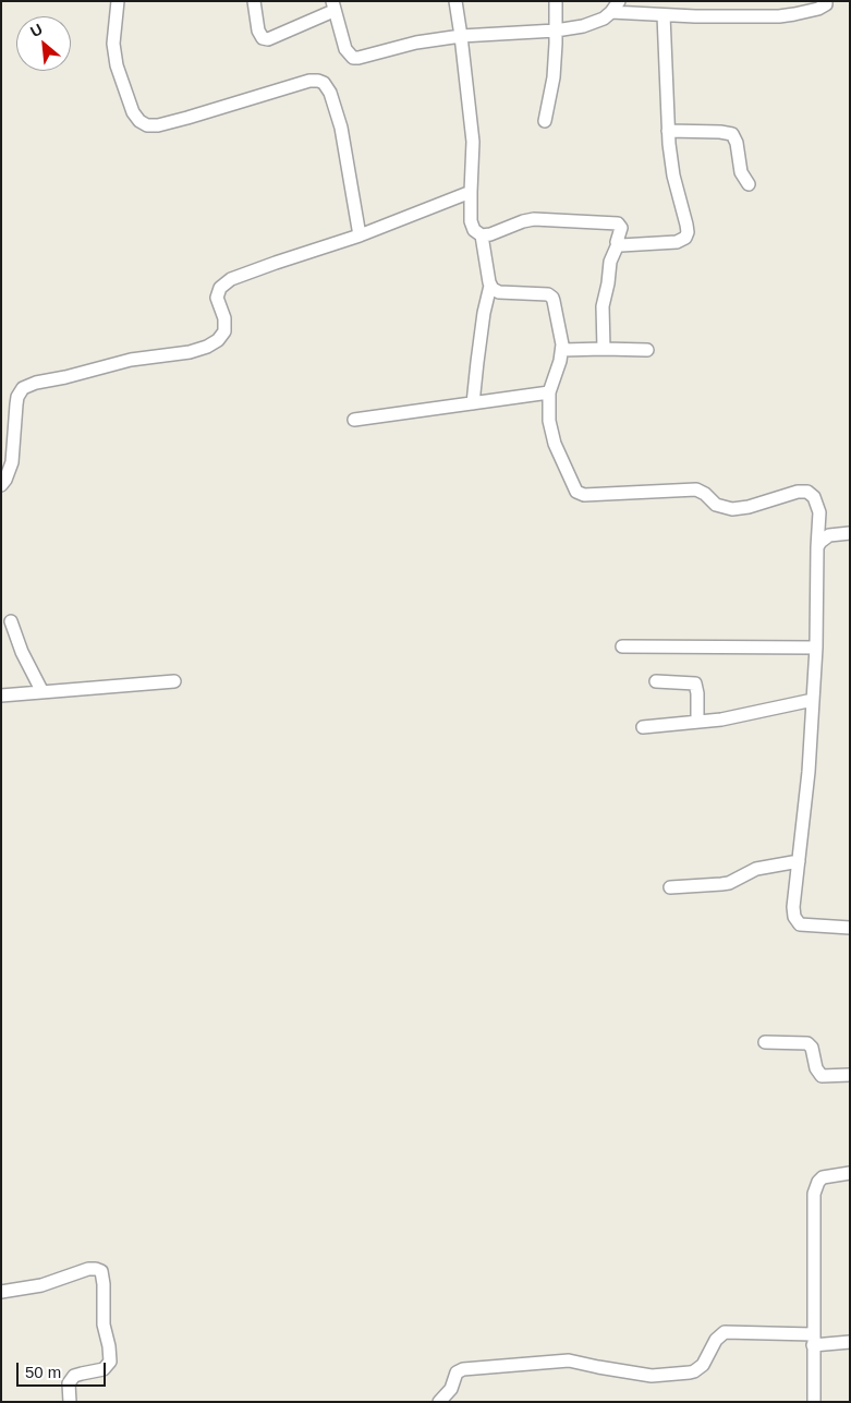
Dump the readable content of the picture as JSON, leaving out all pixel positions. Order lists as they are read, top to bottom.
{
  "scale_bar": "50 m",
  "north": "top left"
}
